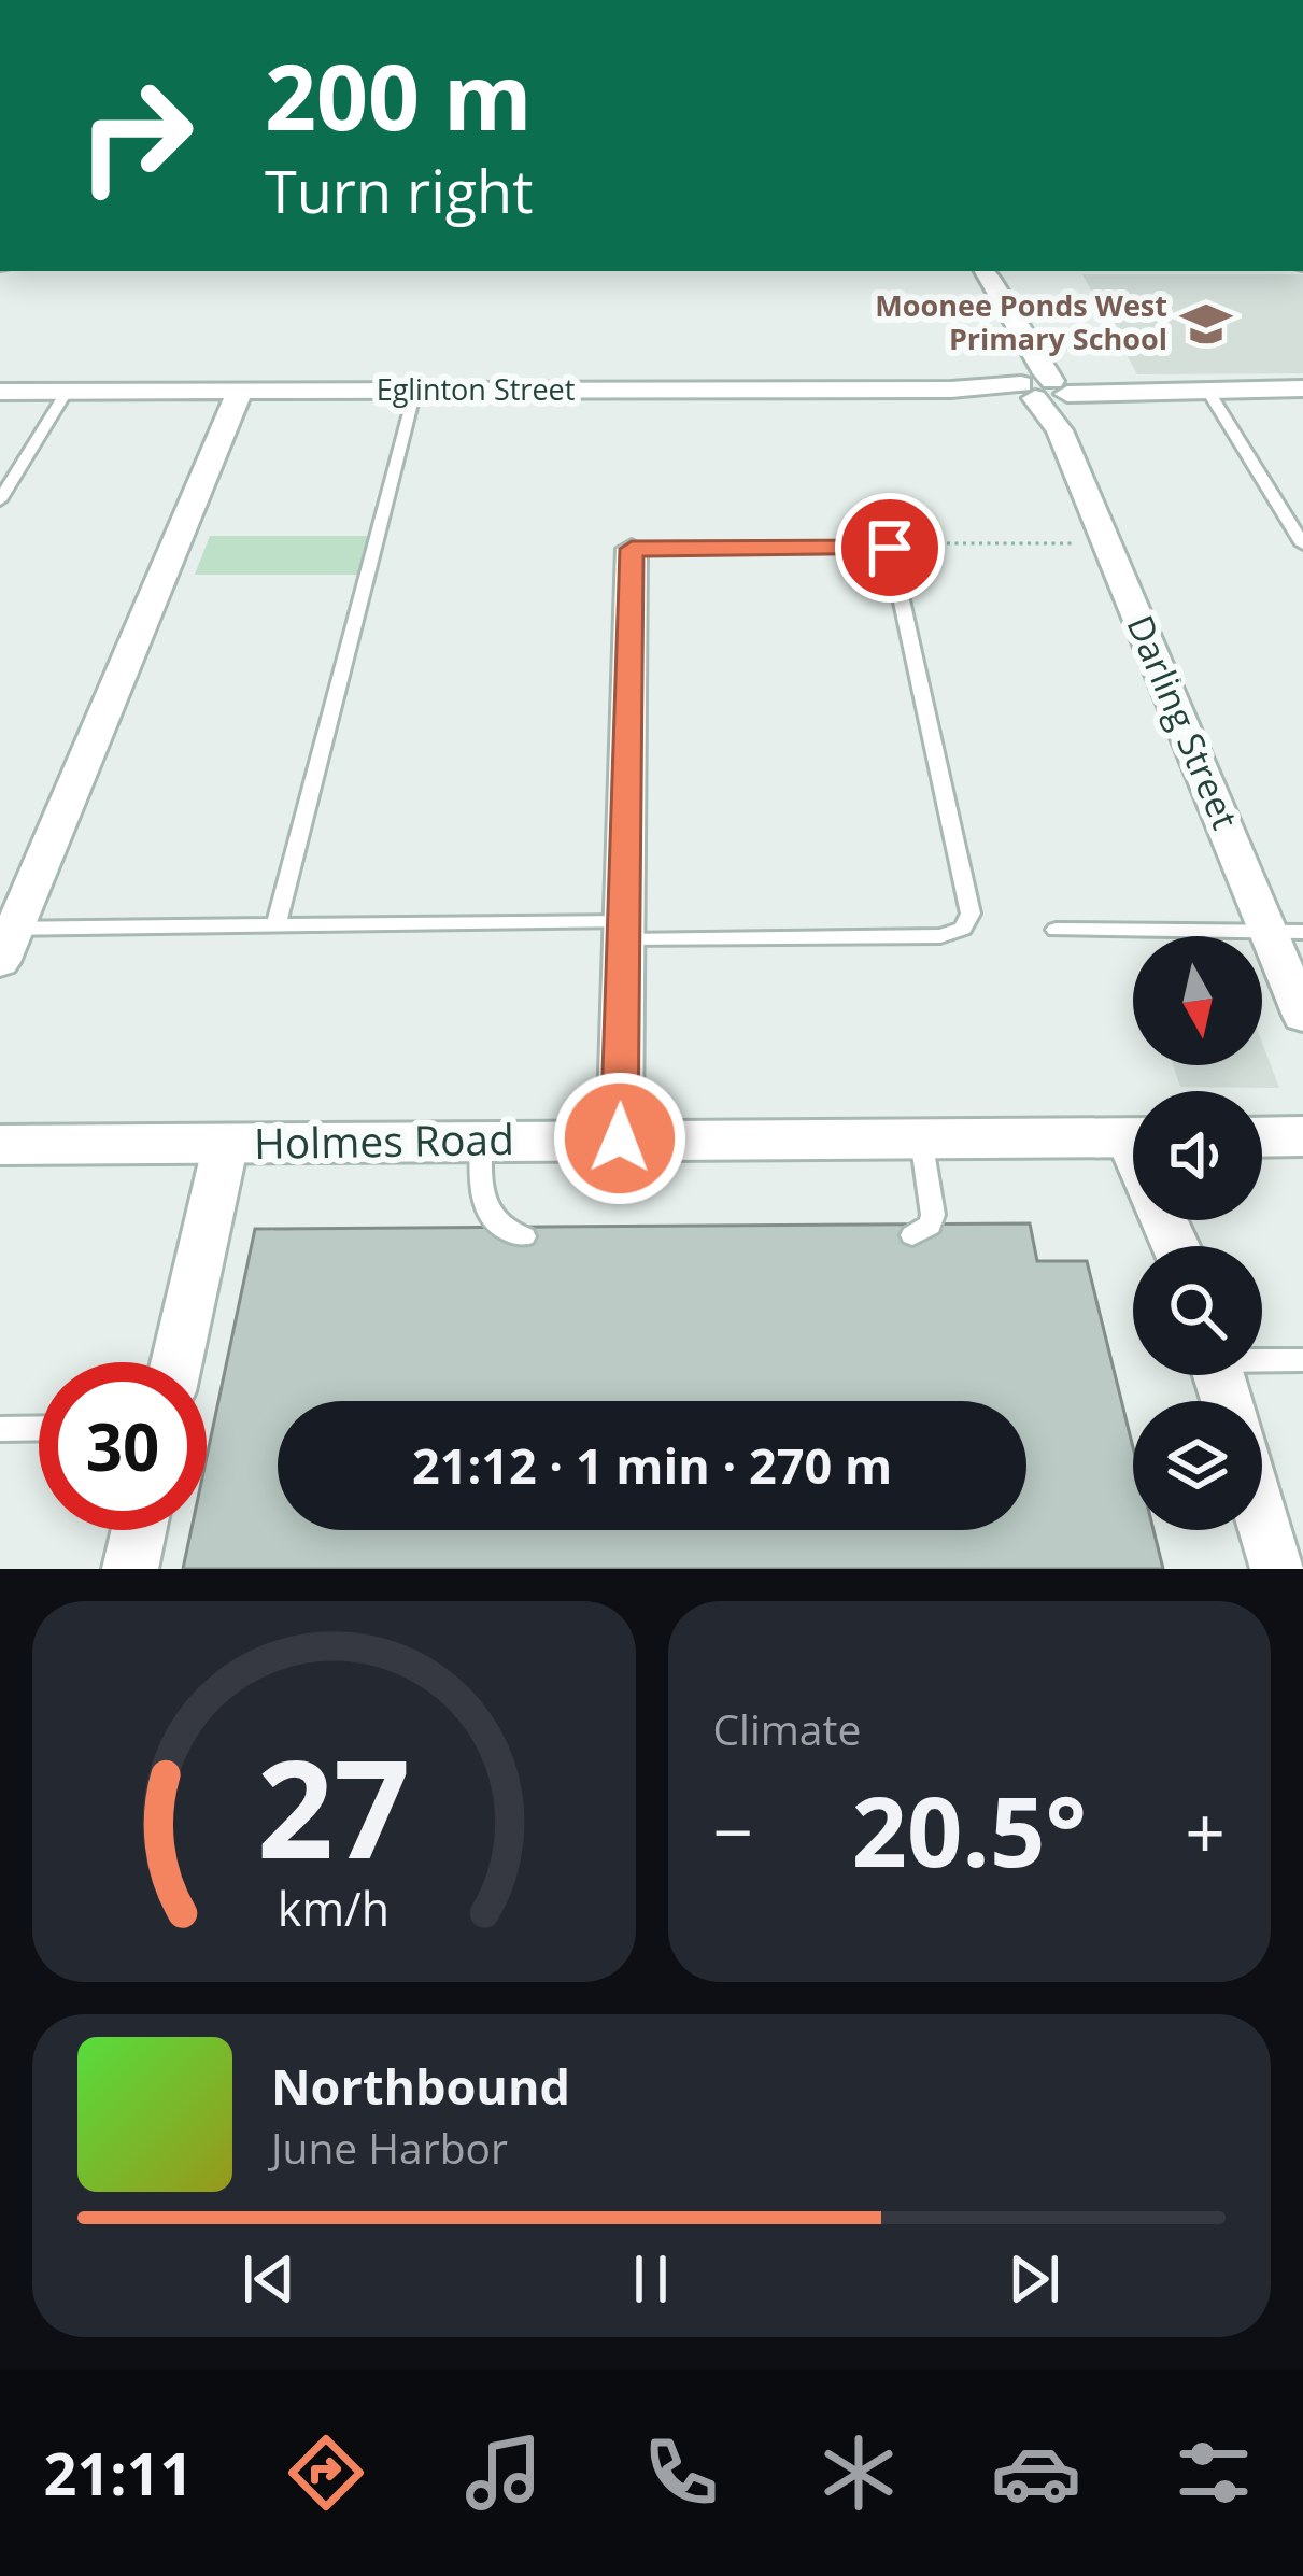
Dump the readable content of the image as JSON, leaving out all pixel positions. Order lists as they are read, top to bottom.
{
  "streets": {
    "street": ["Eglinton Street", "Darling Street", "Holmes Road"]
  },
  "crossings": [
    ["Eglinton Street", "Darling Street"]
  ],
  "places": {
    "school or university": ["Moonee Ponds West Primary School"]
  },
  "north": "bottom",
  "page": {
    "turn": ["200 m", "Turn right"],
    "limit": "30",
    "trip": "21:12 · 1 min · 270 m",
    "tile": "Climate",
    "heat": ["−", "20.5°", "+"],
    "song": ["Northbound", "June Harbor"],
    "tabs": "21:11",
    "gauge": ["27", "km/h"]
  }
}
